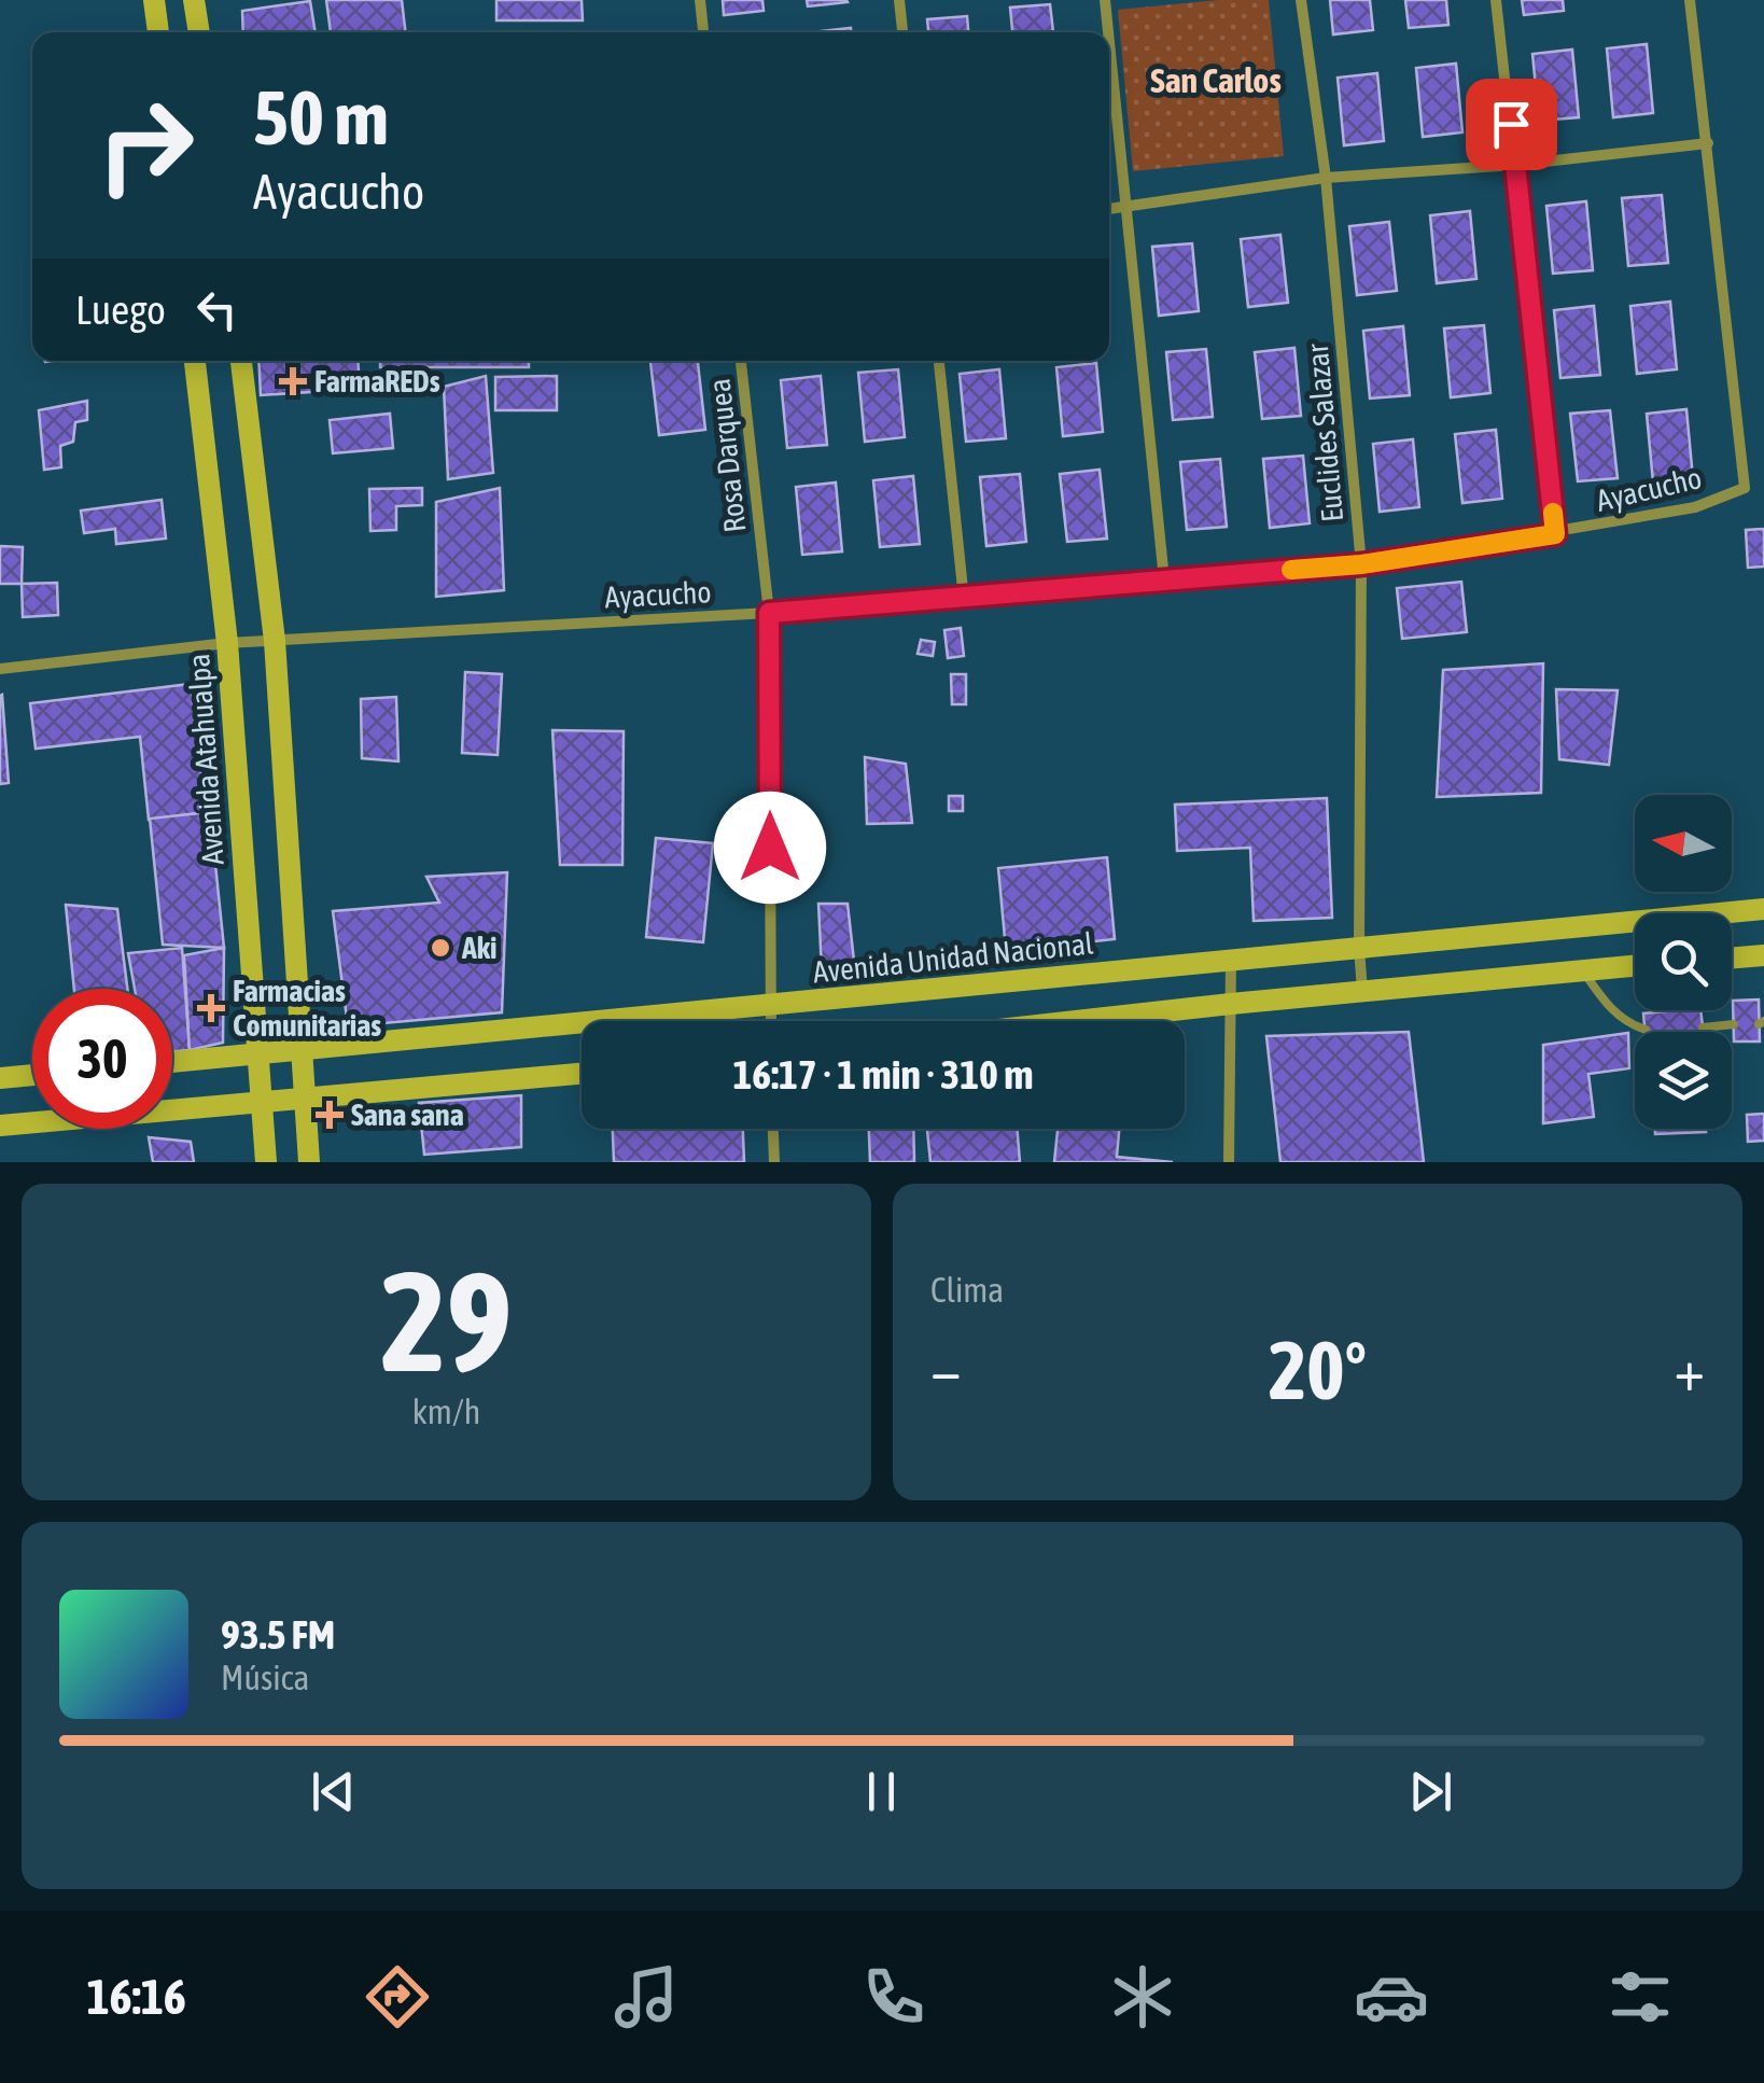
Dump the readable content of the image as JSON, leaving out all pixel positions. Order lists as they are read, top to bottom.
{
  "streets": {
    "main road": ["Avenida Atahualpa", "Avenida Unidad Nacional"],
    "street": ["Euclides Salazar", "Rosa Darquea", "Ayacucho"]
  },
  "crossings": [
    ["Euclides Salazar", "Ayacucho"],
    ["Euclides Salazar", "Avenida Unidad Nacional"],
    ["Rosa Darquea", "Ayacucho"],
    ["Rosa Darquea", "Avenida Unidad Nacional"],
    ["Ayacucho", "Avenida Atahualpa"],
    ["Avenida Atahualpa", "Avenida Unidad Nacional"]
  ],
  "districts": ["San Carlos"],
  "places": {
    "health": ["FarmaREDs", "Farmacias Comunitarias", "Sana sana"],
    "other": ["Aki"]
  },
  "north": "left",
  "page": {
    "turn": ["50 m", "Ayacucho"],
    "then": "Luego",
    "limit": "30",
    "trip": "16:17 · 1 min · 310 m",
    "tile": [
      ["29", "km/h"],
      "Clima"
    ],
    "heat": ["−", "20°", "+"],
    "song": ["93.5 FM", "Música"],
    "tabs": "16:16"
  }
}
